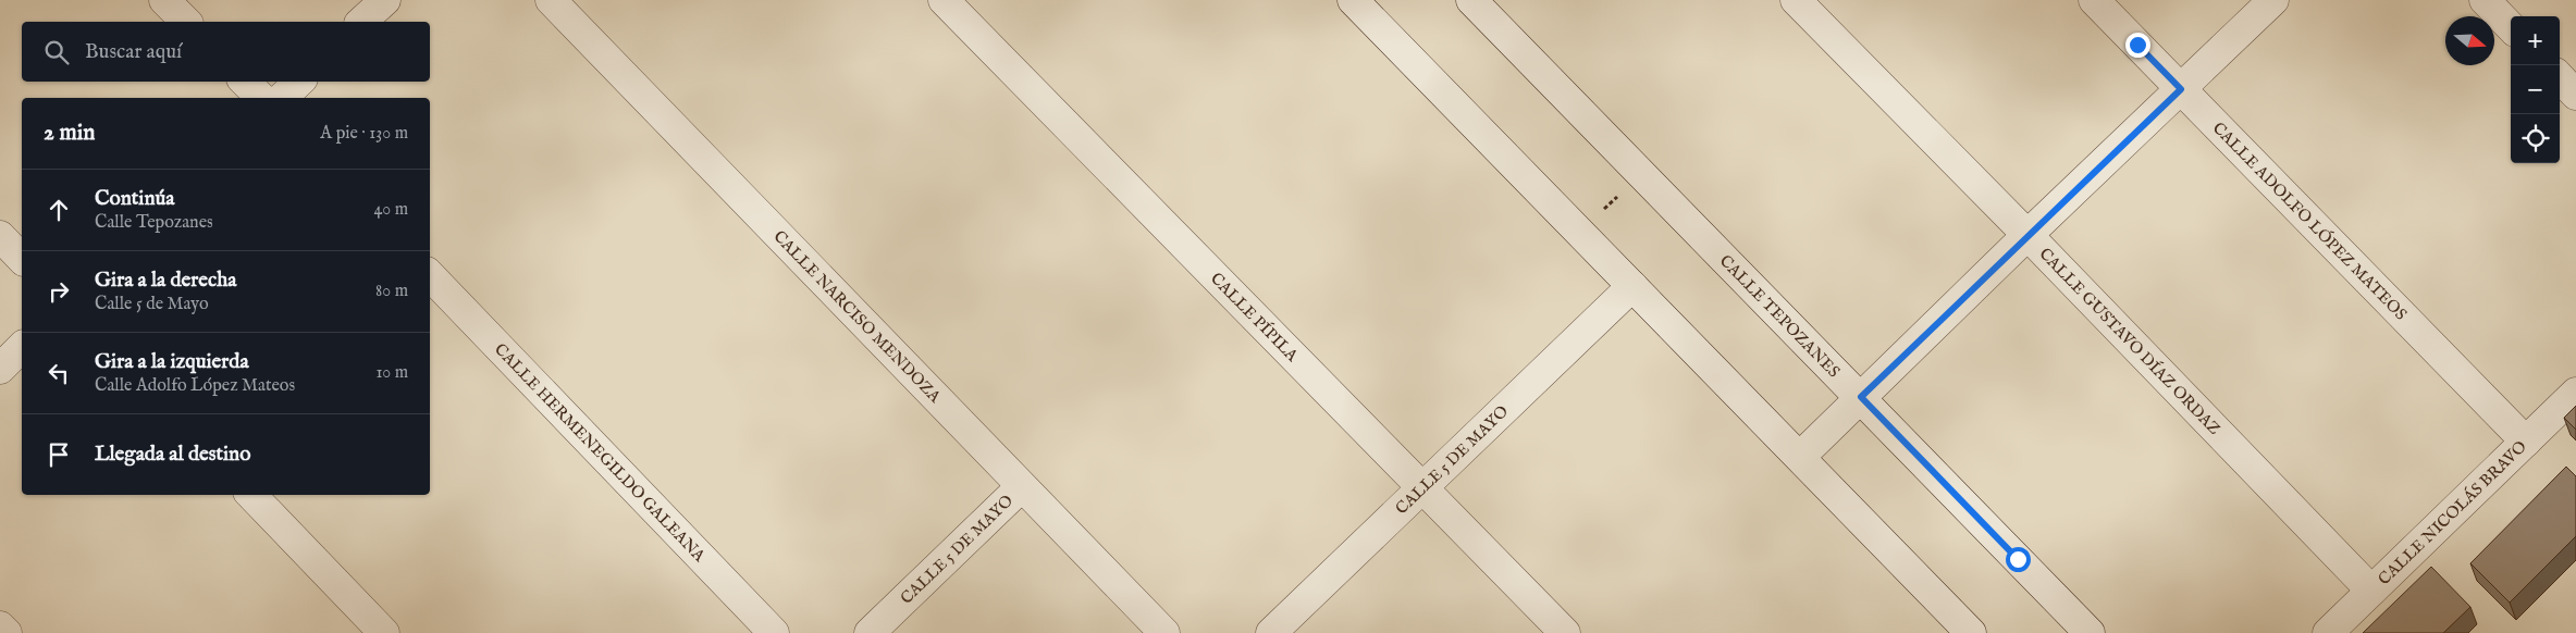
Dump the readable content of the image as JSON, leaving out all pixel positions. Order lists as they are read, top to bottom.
{
  "streets": {
    "street": [
      "CALLE ADOLFO LÓPEZ MATEOS",
      "CALLE TEPOZANES",
      "CALLE PÍPILA",
      "CALLE NARCISO MENDOZA",
      "CALLE GUSTAVO DÍAZ ORDAZ",
      "CALLE HERMENEGILDO GALEANA",
      "CALLE 5 DE MAYO",
      "CALLE NICOLÁS BRAVO"
    ]
  },
  "crossings": [
    ["CALLE ADOLFO LÓPEZ MATEOS", "CALLE NICOLÁS BRAVO"],
    ["CALLE PÍPILA", "CALLE 5 DE MAYO"],
    ["CALLE NARCISO MENDOZA", "CALLE 5 DE MAYO"],
    ["CALLE GUSTAVO DÍAZ ORDAZ", "CALLE NICOLÁS BRAVO"]
  ],
  "north": "right",
  "page": {
    "map_buttons": ["+", "−"],
    "search": "Buscar aquí",
    "heading": ["2 min", "A pie · 130 m"],
    "list": [
      ["Continúa", "Calle Tepozanes", "40 m"],
      ["Gira a la derecha", "Calle 5 de Mayo", "80 m"],
      ["Gira a la izquierda", "Calle Adolfo López Mateos", "10 m"],
      "Llegada al destino"
    ]
  }
}
